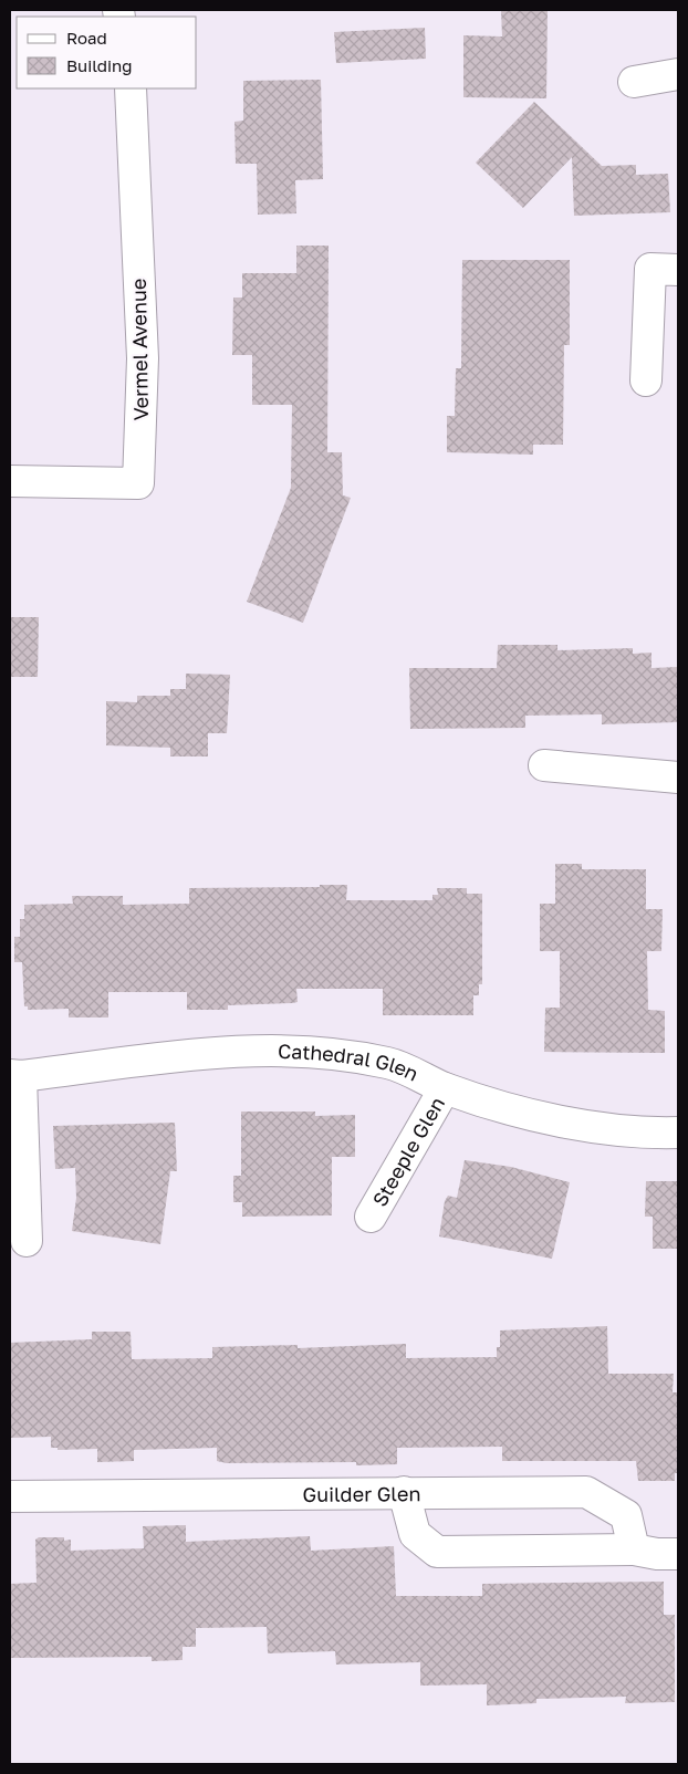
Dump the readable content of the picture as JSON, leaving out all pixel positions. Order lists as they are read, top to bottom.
{
  "streets": {
    "street": [
      "Vermel Avenue",
      "Cathedral Glen",
      "Steeple Glen",
      "Guilder Glen"
    ]
  },
  "crossings": [
    ["Cathedral Glen", "Steeple Glen"]
  ],
  "legend": ["Road", "Building"]
}
